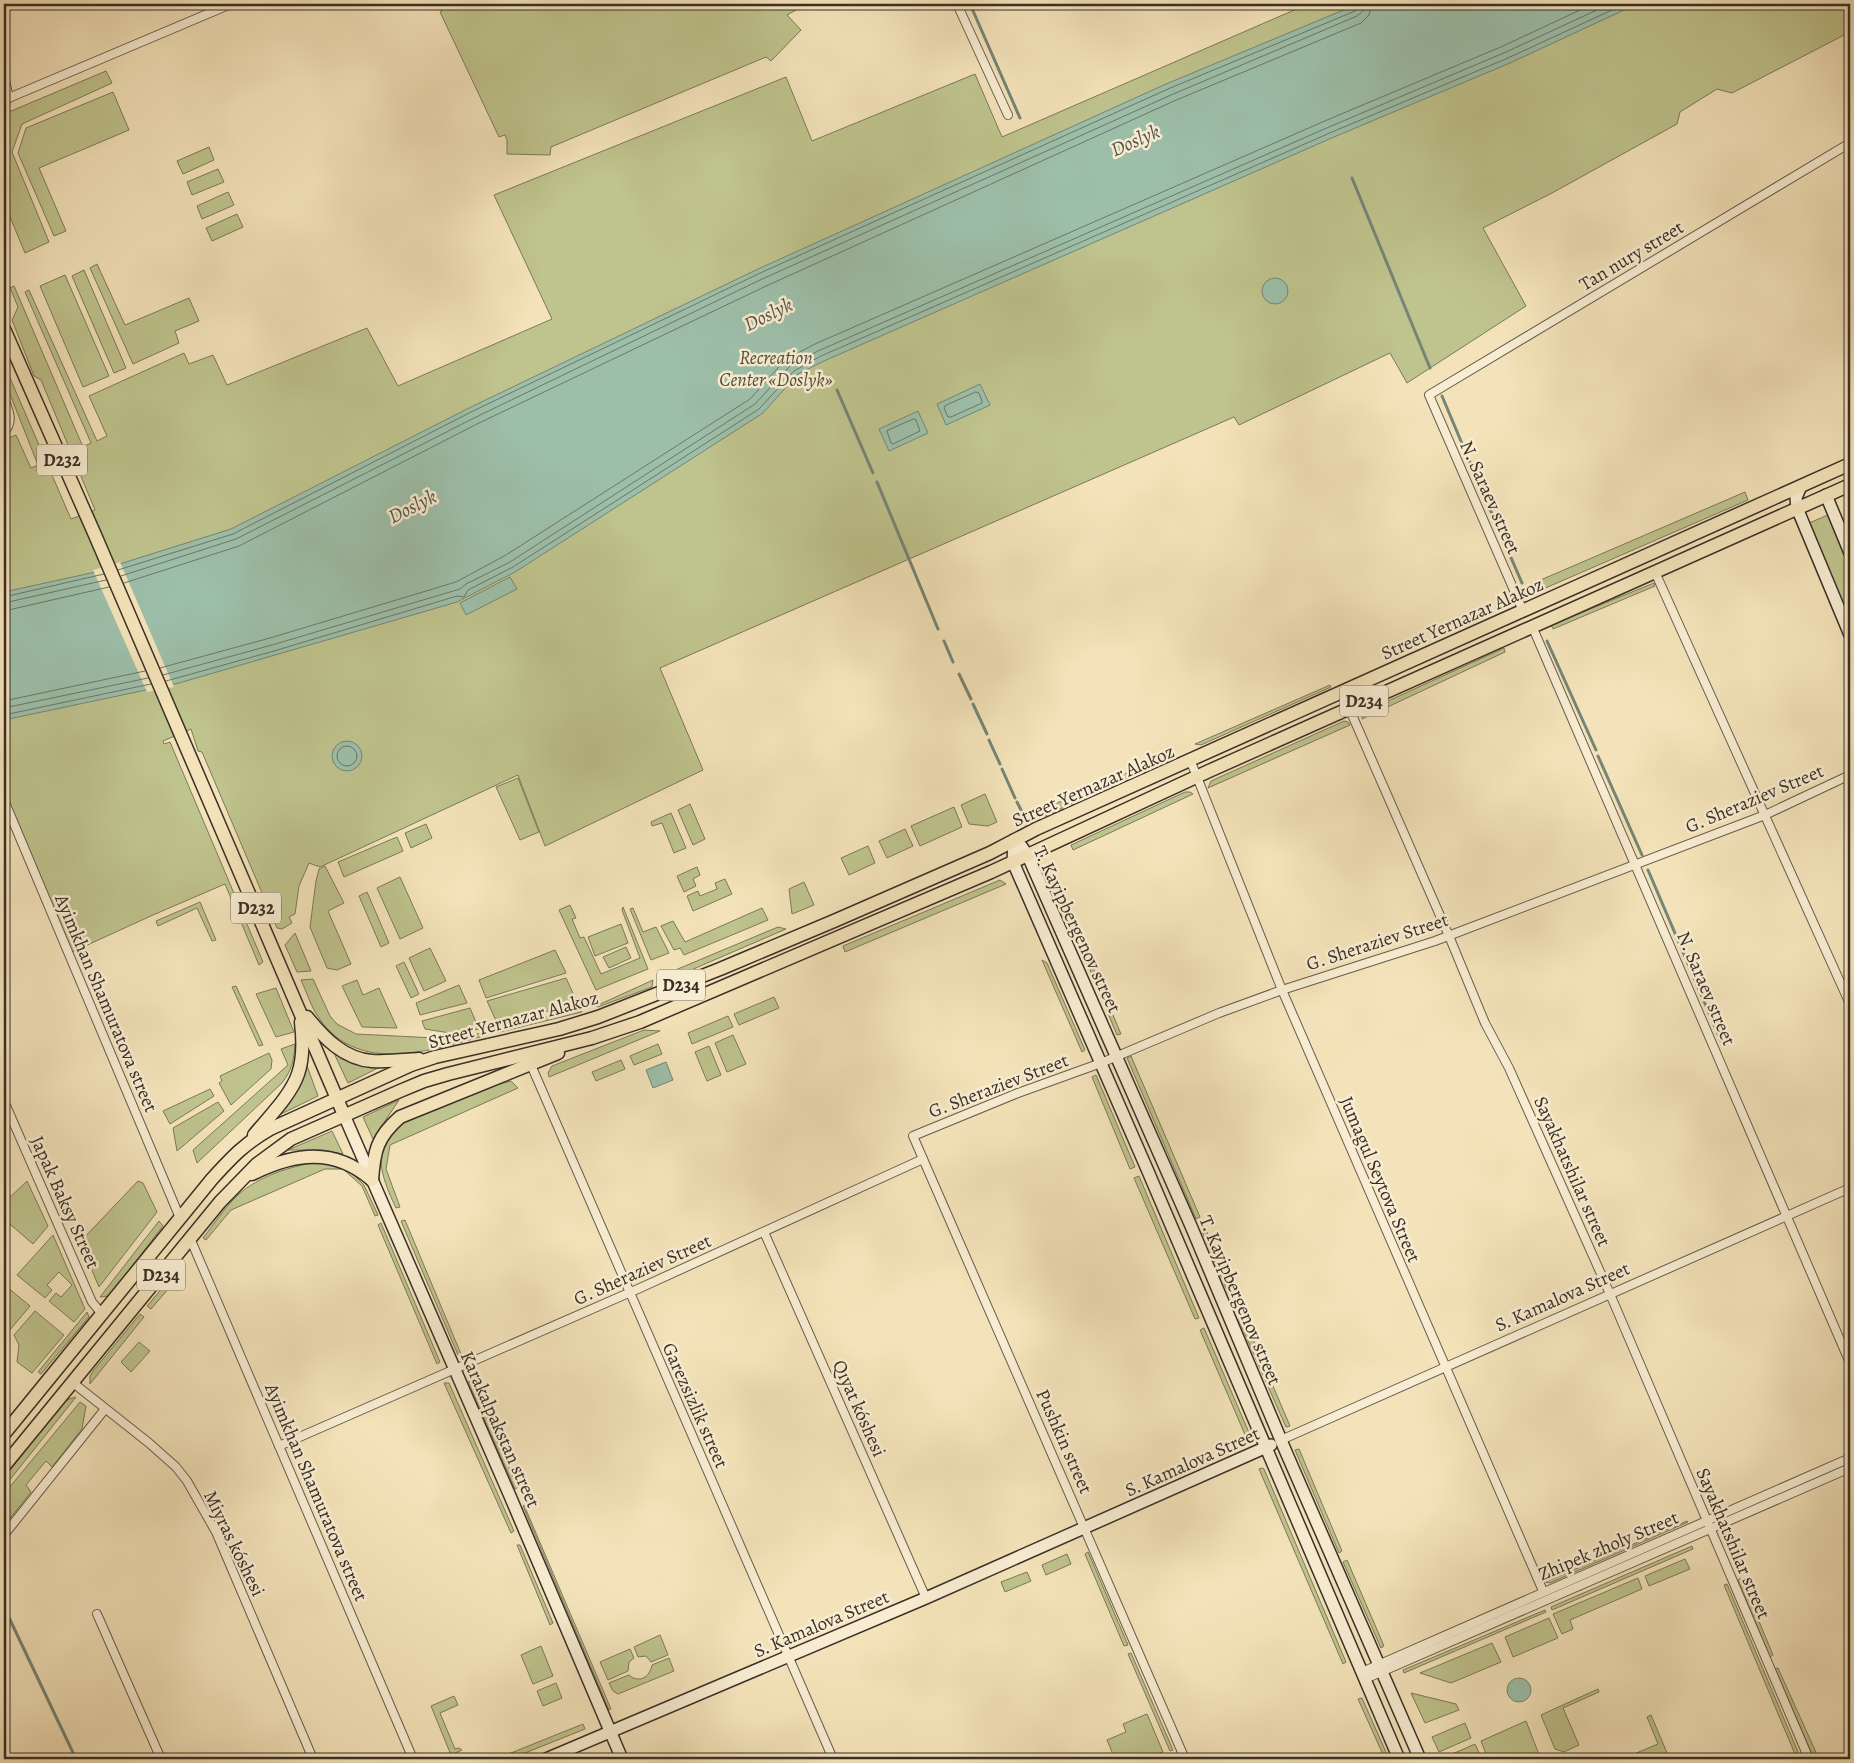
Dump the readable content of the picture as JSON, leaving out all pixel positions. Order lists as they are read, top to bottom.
{
  "streets": {
    "main road": [
      "D232",
      "Street Yernazar Alakoz",
      "D234",
      "T. Kayipbergenov street",
      "S. Kamalova Street",
      "Karakalpakstan street"
    ],
    "street": [
      "Tan nury street",
      "N. Saraev street",
      "G. Sheraziev Street",
      "Ayimkhan Shamuratova street",
      "Sayakhatshilar street",
      "Jumagul Seytova Street",
      "Japak Baksy Street",
      "Garezsizlik street",
      "Qıyat kóshesi",
      "Pushkin street",
      "Miyras kóshesi",
      "Zhipek zholy Street"
    ]
  },
  "crossings": [
    ["Tan nury street", "N. Saraev street"],
    ["D232", "Street Yernazar Alakoz"],
    ["D232", "D234"],
    ["D232", "Karakalpakstan street"],
    ["N. Saraev street", "Street Yernazar Alakoz"],
    ["N. Saraev street", "G. Sheraziev Street"],
    ["N. Saraev street", "S. Kamalova Street"],
    ["Street Yernazar Alakoz", "D234"],
    ["Street Yernazar Alakoz", "T. Kayipbergenov street"],
    ["Street Yernazar Alakoz", "Sayakhatshilar street"],
    ["Street Yernazar Alakoz", "Jumagul Seytova Street"],
    ["Street Yernazar Alakoz", "Karakalpakstan street"],
    ["D234", "Ayimkhan Shamuratova street"],
    ["D234", "Japak Baksy Street"],
    ["D234", "Karakalpakstan street"],
    ["D234", "Miyras kóshesi"],
    ["G. Sheraziev Street", "T. Kayipbergenov street"],
    ["G. Sheraziev Street", "Ayimkhan Shamuratova street"],
    ["G. Sheraziev Street", "Sayakhatshilar street"],
    ["G. Sheraziev Street", "Jumagul Seytova Street"],
    ["G. Sheraziev Street", "Garezsizlik street"],
    ["G. Sheraziev Street", "Qıyat kóshesi"],
    ["G. Sheraziev Street", "Karakalpakstan street"],
    ["G. Sheraziev Street", "Pushkin street"],
    ["T. Kayipbergenov street", "S. Kamalova Street"],
    ["T. Kayipbergenov street", "Zhipek zholy Street"],
    ["Sayakhatshilar street", "S. Kamalova Street"],
    ["Sayakhatshilar street", "Zhipek zholy Street"],
    ["Jumagul Seytova Street", "S. Kamalova Street"],
    ["Jumagul Seytova Street", "Zhipek zholy Street"],
    ["S. Kamalova Street", "Garezsizlik street"],
    ["S. Kamalova Street", "Qıyat kóshesi"],
    ["S. Kamalova Street", "Karakalpakstan street"],
    ["S. Kamalova Street", "Pushkin street"]
  ],
  "water": ["Doslyk"],
  "parks": ["Recreation Center «Doslyk»"]
}
